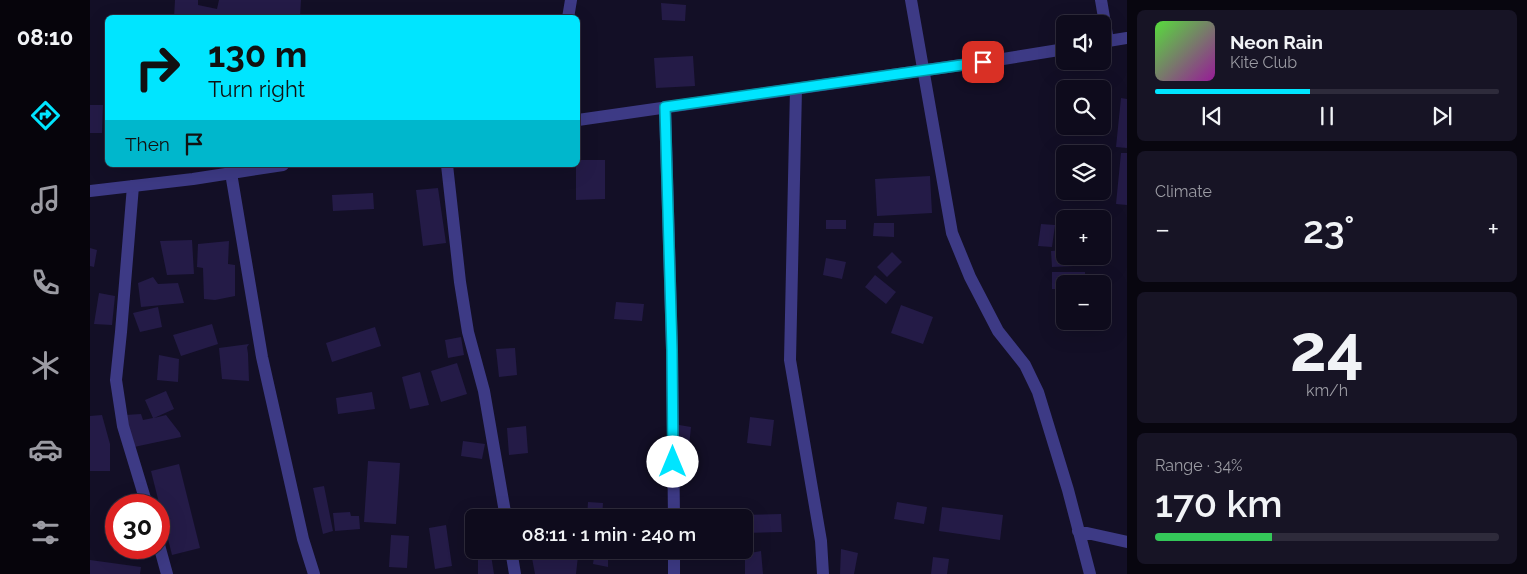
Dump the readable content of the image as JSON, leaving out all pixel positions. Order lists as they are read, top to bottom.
{
  "page": {
    "tabs": "08:10",
    "map_buttons": ["+", "−"],
    "turn": ["130 m", "Turn right"],
    "song": ["Neon Rain", "Kite Club"],
    "then": "Then",
    "tile": [
      "Climate",
      ["24", "km/h"],
      ["Range · 34%", "170 km"]
    ],
    "heat": ["−", "23°", "+"],
    "limit": "30",
    "trip": "08:11 · 1 min · 240 m"
  }
}
